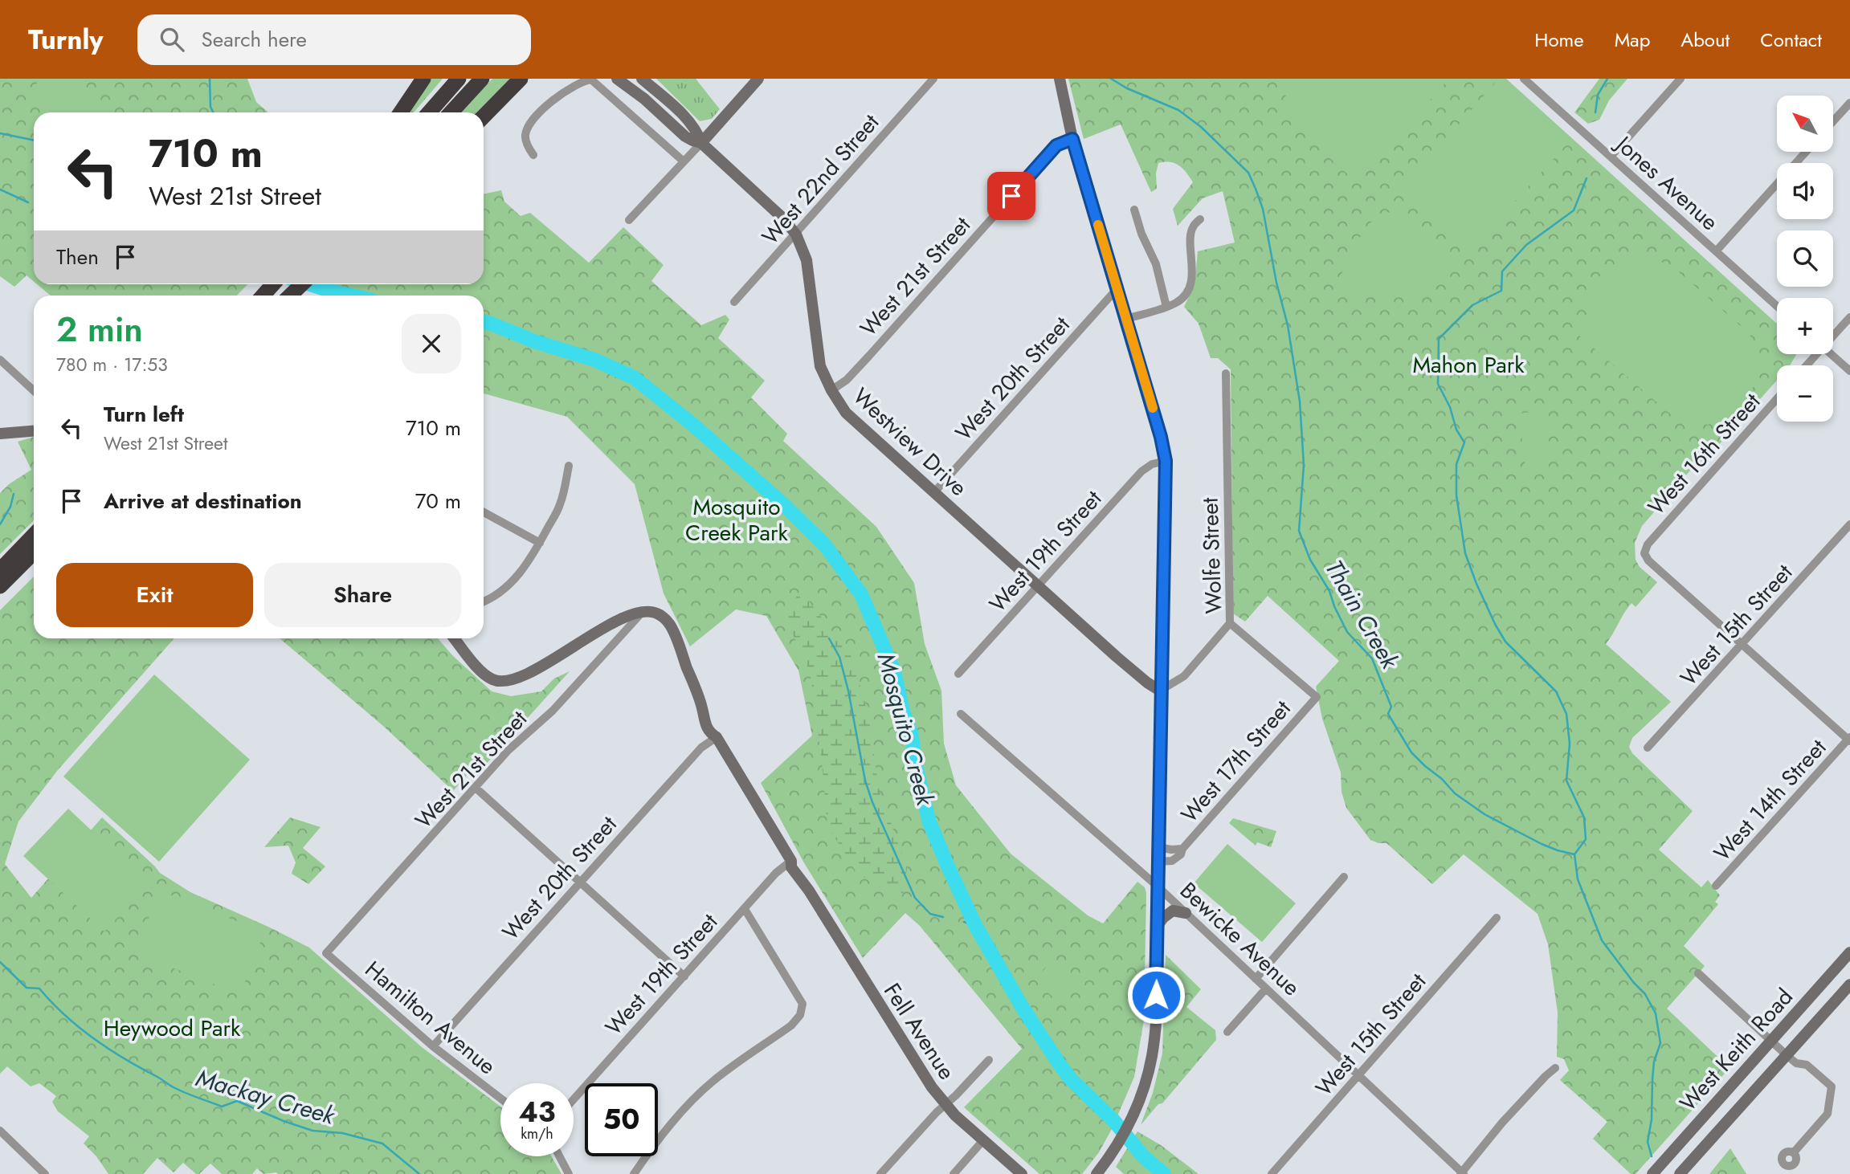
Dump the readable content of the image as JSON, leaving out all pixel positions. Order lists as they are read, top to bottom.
{
  "streets": {
    "main road": ["Westview Drive", "Fell Avenue", "West Keith Road"],
    "street": [
      "West 22nd Street",
      "Jones Avenue",
      "West 21st Street",
      "West 20th Street",
      "West 16th Street",
      "West 19th Street",
      "Wolfe Street",
      "West 15th Street",
      "West 17th Street",
      "West 14th Street",
      "Bewicke Avenue",
      "Hamilton Avenue"
    ]
  },
  "crossings": [
    ["West 22nd Street", "Westview Drive"],
    ["West 21st Street", "Westview Drive"],
    ["West 21st Street", "Hamilton Avenue"],
    ["West 21st Street", "Fell Avenue"],
    ["West 20th Street", "Westview Drive"],
    ["West 20th Street", "Hamilton Avenue"],
    ["West 20th Street", "Fell Avenue"],
    ["Westview Drive", "West 19th Street"],
    ["West 16th Street", "West 15th Street"],
    ["West 19th Street", "Fell Avenue"],
    ["Wolfe Street", "West 17th Street"],
    ["West 15th Street", "Bewicke Avenue"]
  ],
  "water": ["Thain Creek", "Mosquito Creek", "Mackay Creek"],
  "parks": ["Mahon Park", "Mosquito Creek Park", "Heywood Park"],
  "north": "top left",
  "page": {
    "header": "Turnly",
    "search": "Search here",
    "nav": [
      "Home",
      "Map",
      "About",
      "Contact"
    ],
    "map_buttons": ["+", "−"],
    "turn": ["710 m", "West 21st Street"],
    "then": "Then",
    "heading": ["2 min", "780 m · 17:53"],
    "list": [
      {
        "name": "Turn left",
        "note": "West 21st Street",
        "value": "710 m"
      },
      {
        "name": "Arrive at destination",
        "value": "70 m"
      }
    ],
    "buttons": ["Exit", "Share"],
    "speed": "43 km/h",
    "limit": "50"
  }
}
